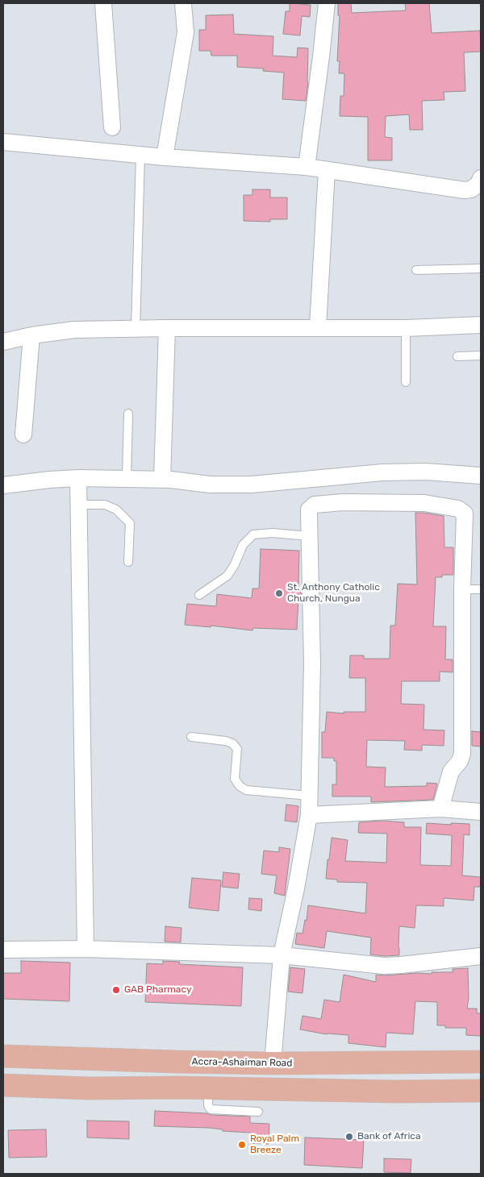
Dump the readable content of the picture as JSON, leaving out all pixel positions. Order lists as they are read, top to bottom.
{
  "streets": {
    "main road": ["Accra-Ashaiman Road"]
  },
  "places": [
    "St. Anthony Catholic Church, Nungua",
    "GAB Pharmacy",
    "Bank of Africa",
    "Royal Palm Breeze"
  ]
}
